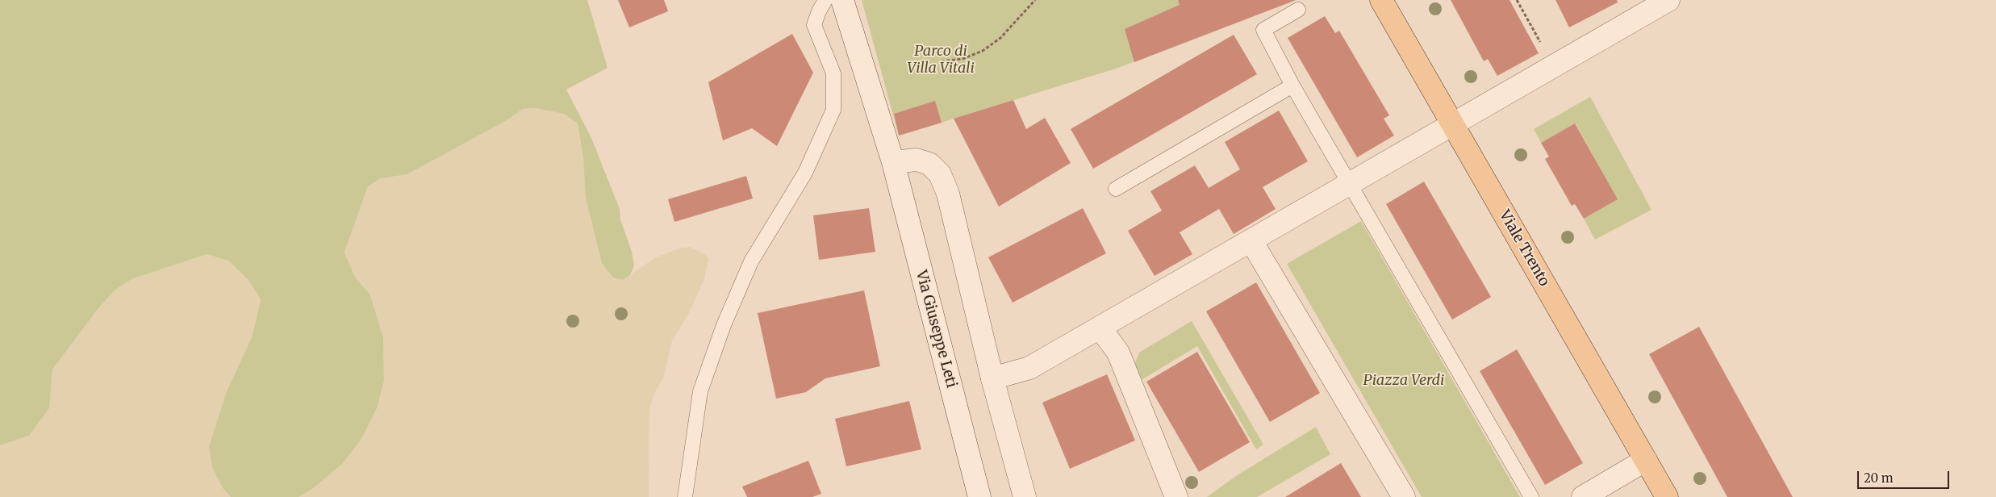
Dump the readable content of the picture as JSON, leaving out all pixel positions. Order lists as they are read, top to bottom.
{
  "streets": {
    "main road": ["Viale Trento"],
    "street": ["Via Giuseppe Leti"]
  },
  "parks": ["Parco di Villa Vitali", "Piazza Verdi"],
  "scale_bar": "20 m"
}
